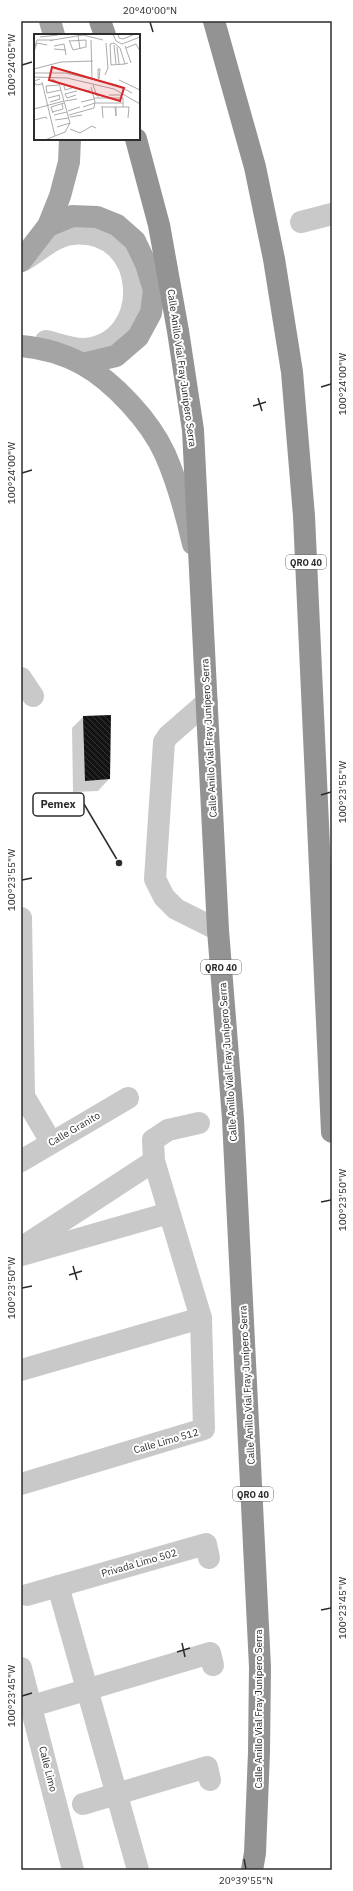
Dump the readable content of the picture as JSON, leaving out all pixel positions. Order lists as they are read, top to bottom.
{
  "streets": {
    "highway": ["Calle Anillo Vial Fray Junípero Serra", "QRO 40"],
    "street": [
      "Calle Granito",
      "Calle Limo 512",
      "Privada Limo 502",
      "Calle Limo"
    ]
  },
  "places": ["Pemex"],
  "coordinates": [
    "20°40'00\"N",
    "100°24'05\"W",
    "100°24'00\"W",
    "100°23'55\"W",
    "100°23'50\"W",
    "100°23'45\"W",
    "20°39'55\"N"
  ]
}
